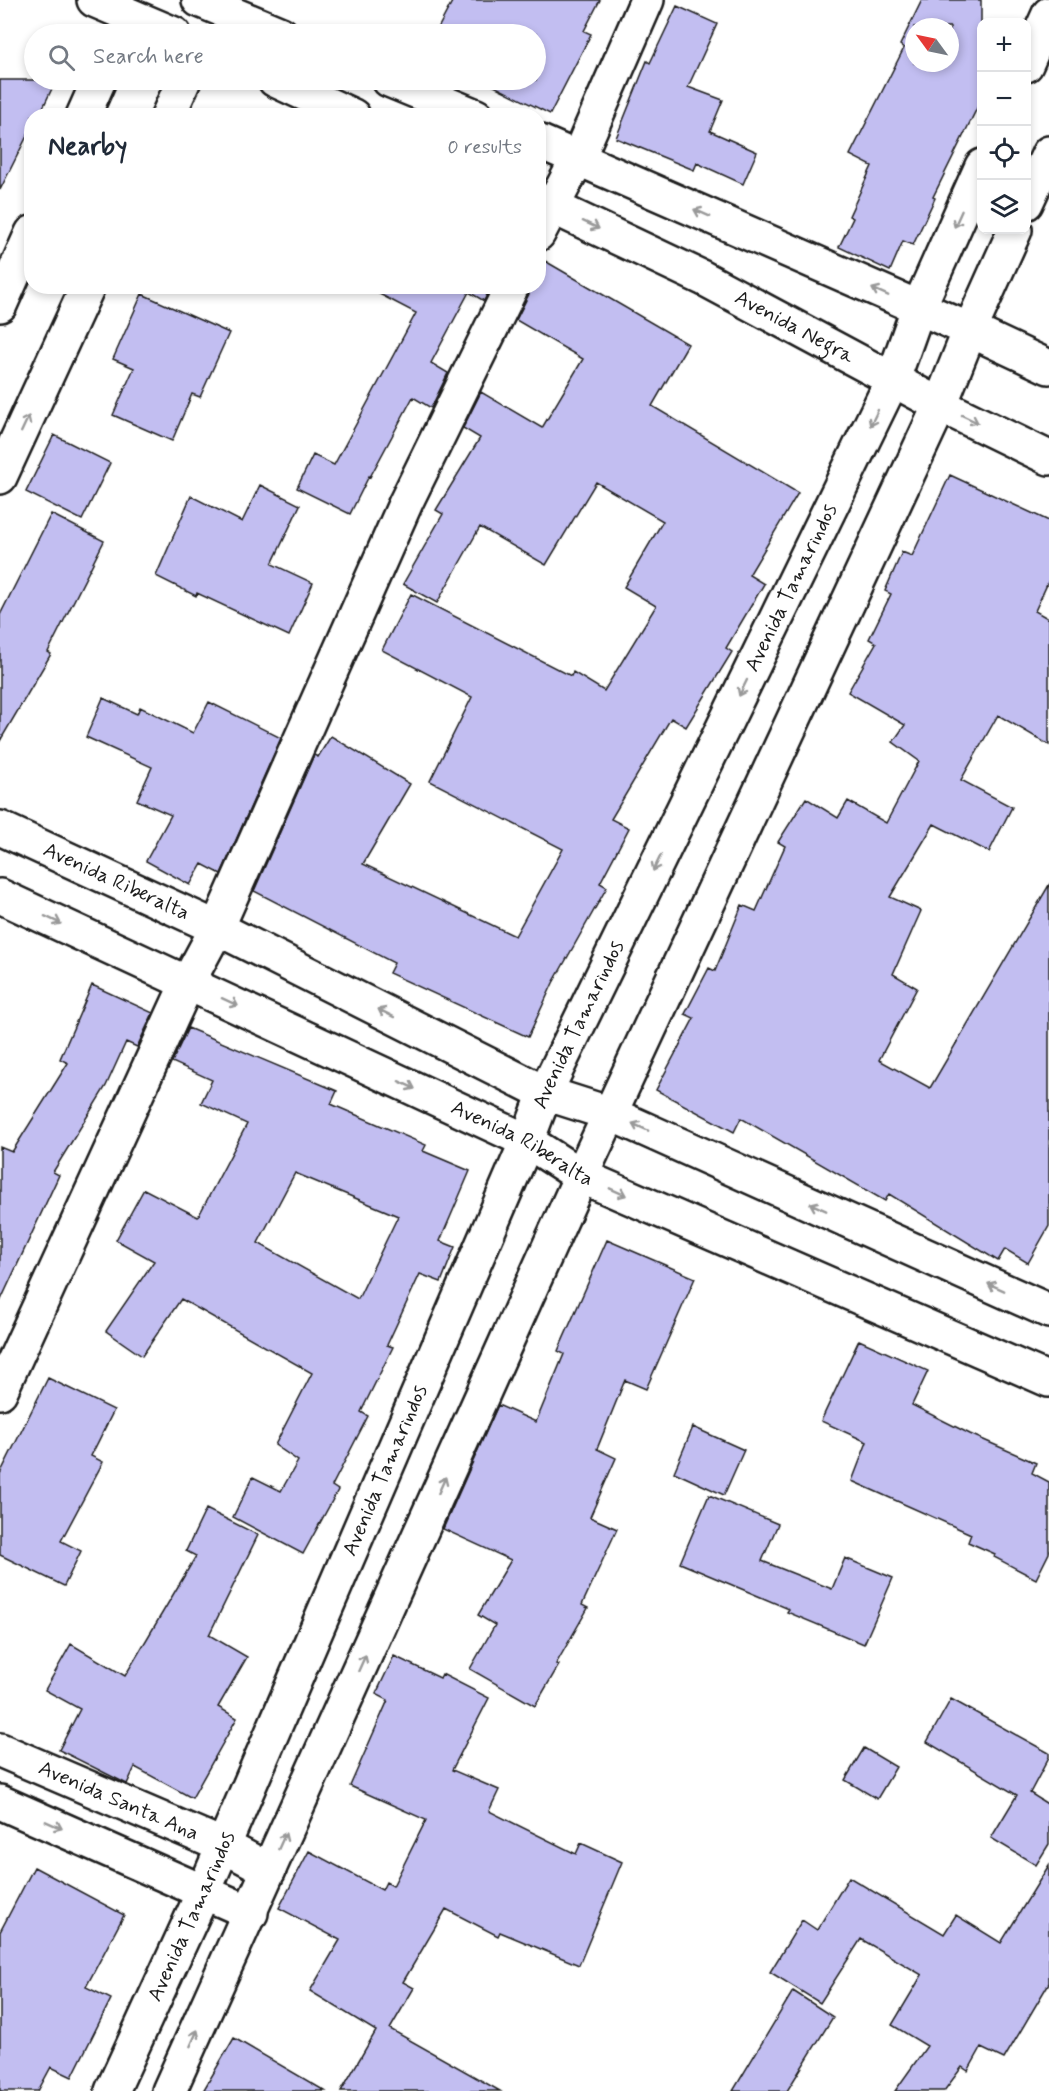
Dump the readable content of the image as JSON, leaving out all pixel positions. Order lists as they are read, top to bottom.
{
  "streets": {
    "street": [
      "Avenida Negra",
      "Avenida Tamarindos",
      "Avenida Riberalta",
      "Avenida Santa Ana"
    ]
  },
  "crossings": [
    ["Avenida Negra", "Avenida Tamarindos"],
    ["Avenida Tamarindos", "Avenida Riberalta"],
    ["Avenida Tamarindos", "Avenida Santa Ana"]
  ],
  "north": "top left",
  "page": {
    "map_buttons": ["+", "−"],
    "search": "Search here",
    "heading": ["Nearby", "0 results"]
  }
}
